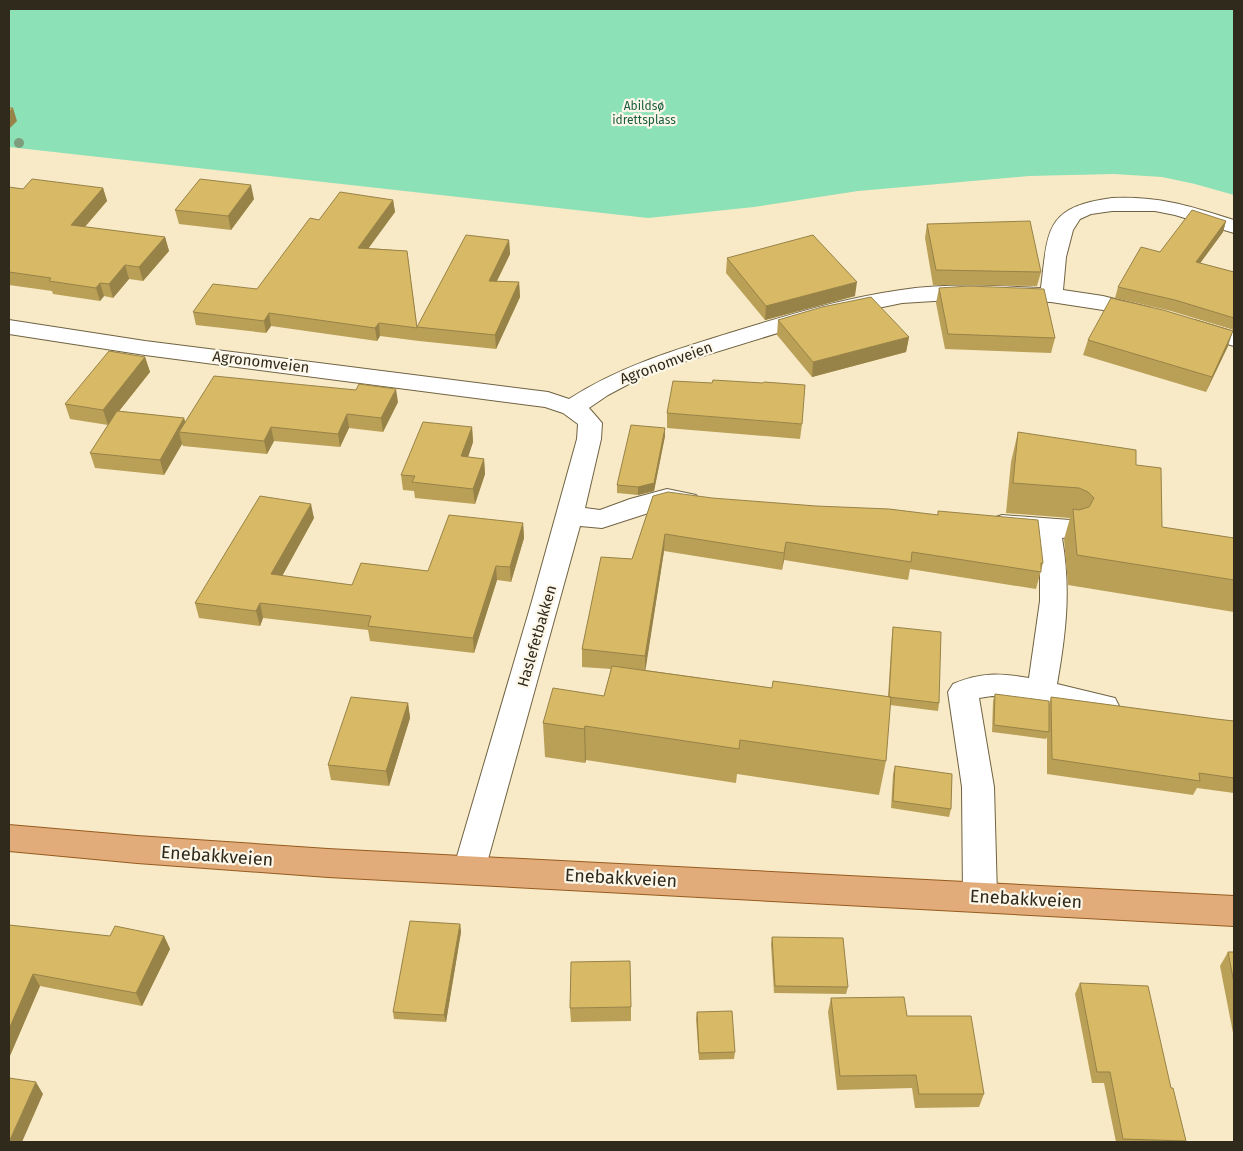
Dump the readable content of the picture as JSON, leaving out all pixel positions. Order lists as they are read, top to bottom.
{
  "streets": {
    "main road": ["Enebakkveien"],
    "street": ["Agronomveien", "Haslefetbakken"]
  },
  "crossings": [
    ["Agronomveien", "Haslefetbakken"],
    ["Haslefetbakken", "Enebakkveien"]
  ],
  "parks": ["Abildsø idrettsplass"]
}
